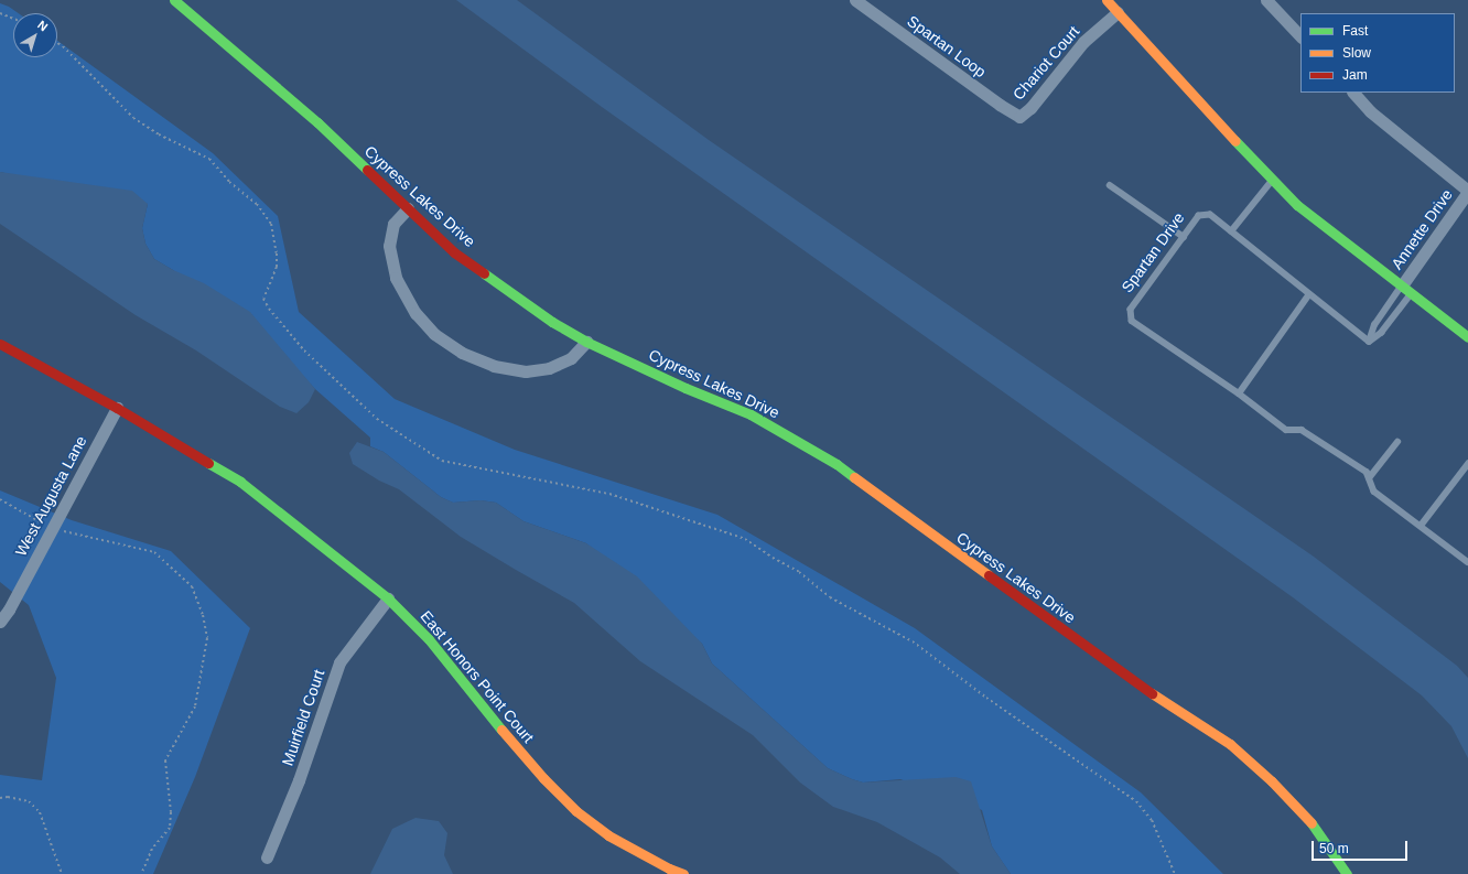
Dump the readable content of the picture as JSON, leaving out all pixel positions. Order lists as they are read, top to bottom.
{
  "streets": {
    "street": [
      "Spartan Loop",
      "Chariot Court",
      "Cypress Lakes Drive",
      "Annette Drive",
      "West Augusta Lane",
      "East Honors Point Court",
      "Muirfield Court"
    ],
    "lane": ["Spartan Drive"]
  },
  "crossings": [
    ["Spartan Loop", "Chariot Court"],
    ["West Augusta Lane", "East Honors Point Court"],
    ["East Honors Point Court", "Muirfield Court"]
  ],
  "legend": ["Fast", "Slow", "Jam"],
  "scale_bar": "50 m",
  "north": "top right"
}
